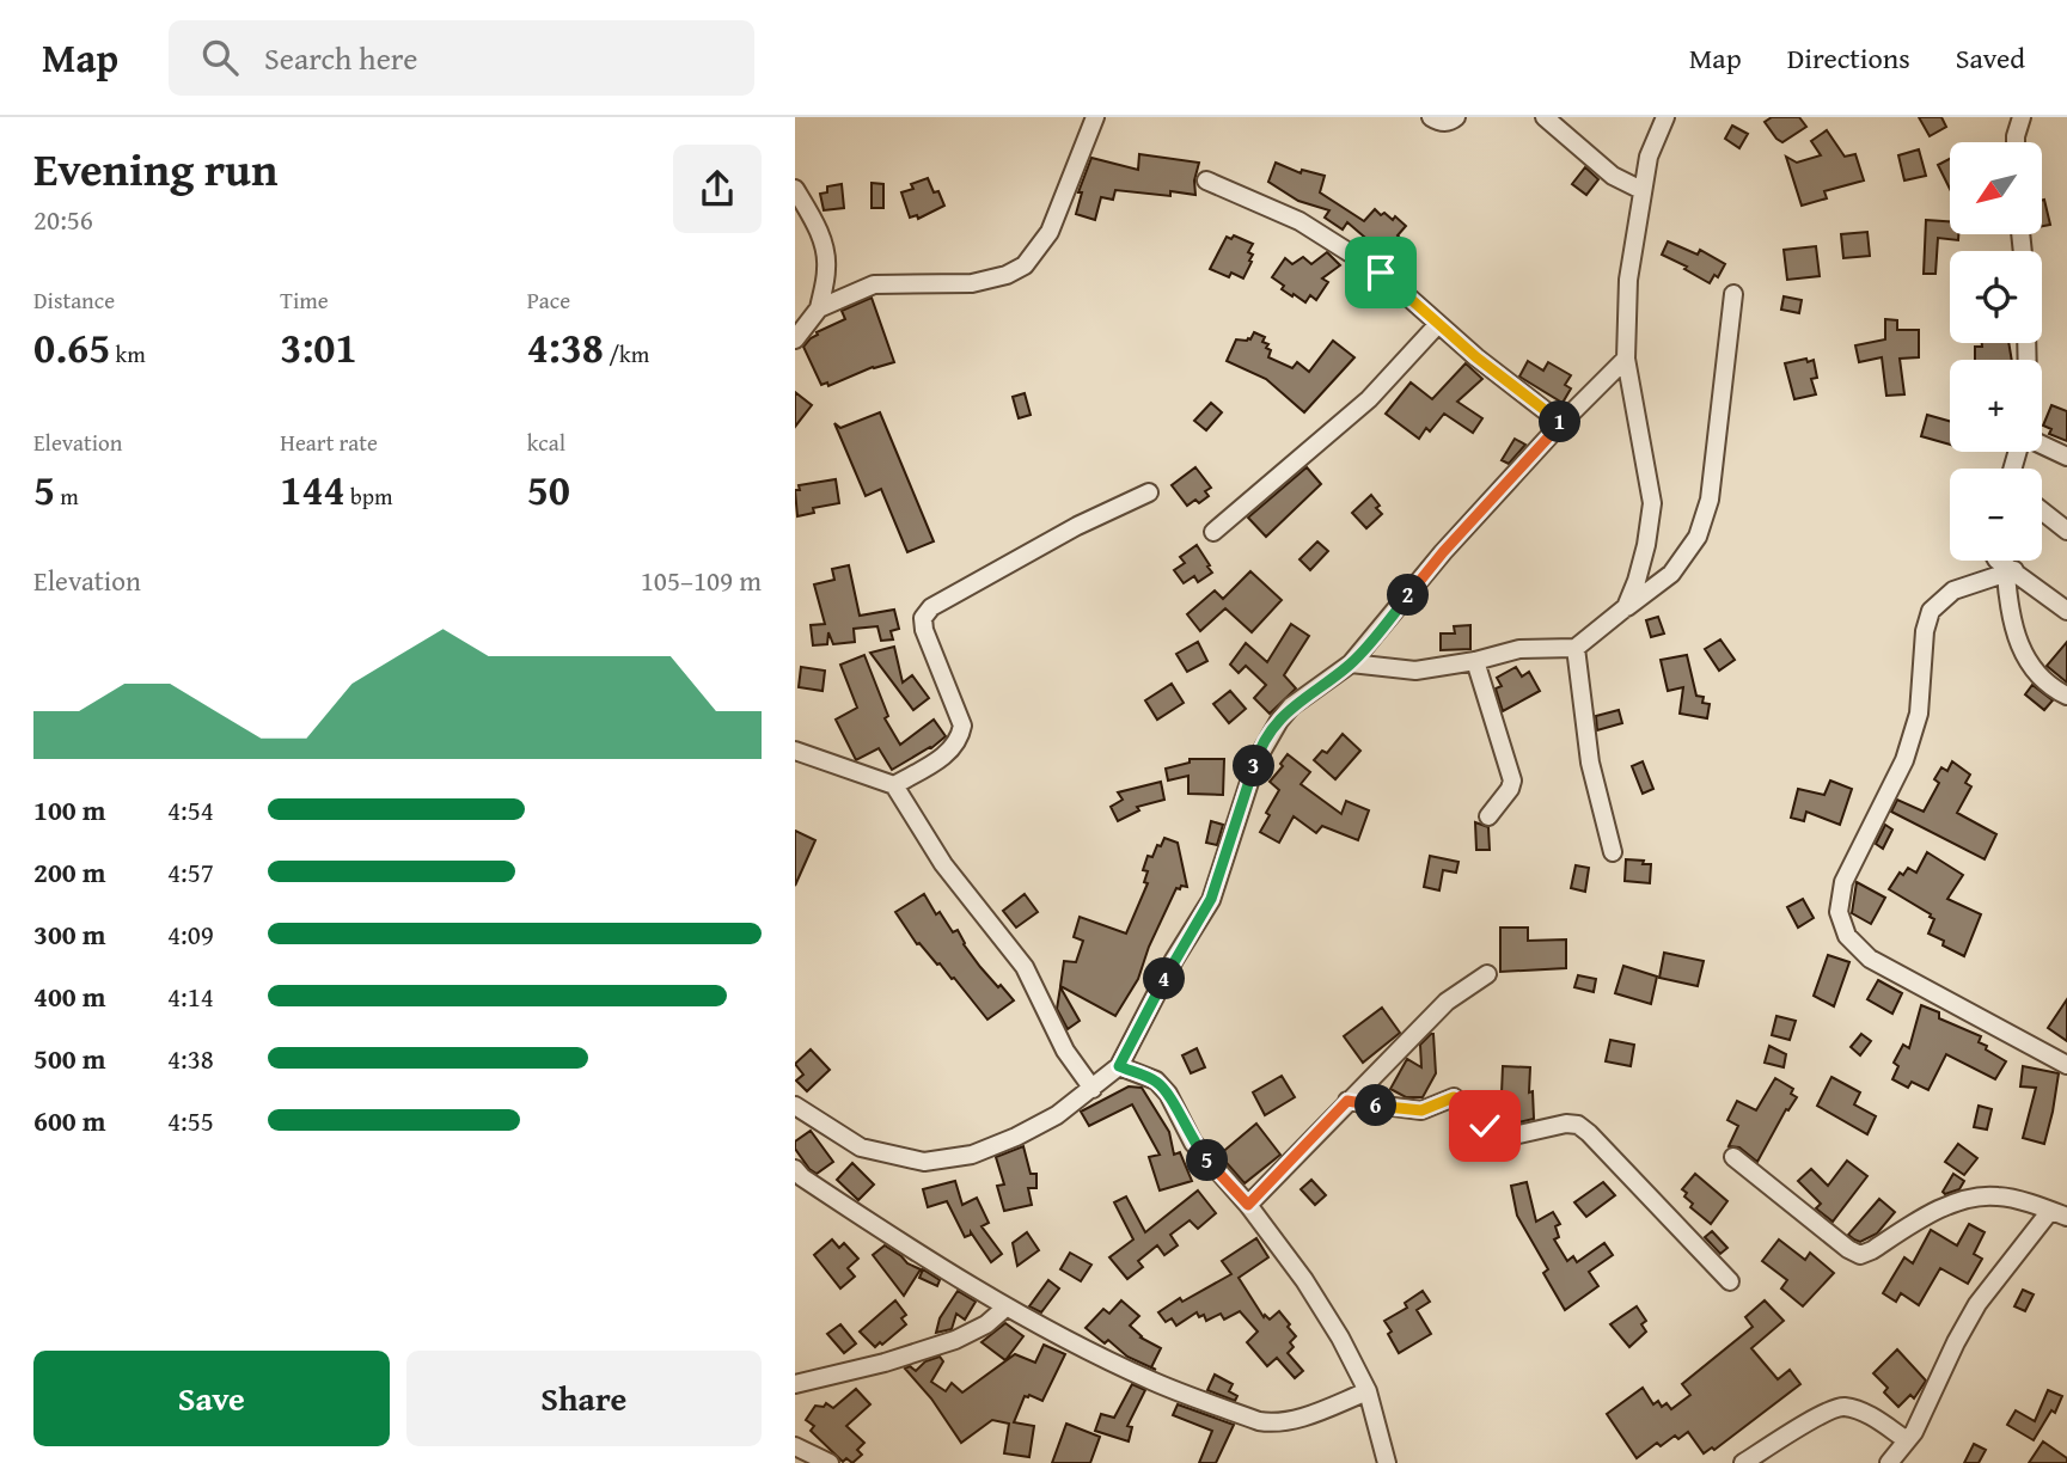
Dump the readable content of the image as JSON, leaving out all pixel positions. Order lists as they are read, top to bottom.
{
  "north": "bottom left",
  "page": {
    "header": "Map",
    "search": "Search here",
    "nav": ["Map", "Directions", "Saved"],
    "heading": ["Evening run", "20:56"],
    "map_buttons": ["+", "−"],
    "stats": [
      ["Distance", "0.65 km"],
      ["Time", "3:01"],
      ["Pace", "4:38 /km"],
      ["Elevation", "5 m"],
      ["Heart rate", "144 bpm"],
      ["kcal", "50"]
    ],
    "pins": [
      "1",
      "2",
      "3",
      "4",
      "6",
      "5"
    ],
    "chart": ["Elevation", "105–109 m"],
    "list": [
      {
        "name": "100 m",
        "note": "4:54"
      },
      {
        "name": "200 m",
        "note": "4:57"
      },
      {
        "name": "300 m",
        "note": "4:09"
      },
      {
        "name": "400 m",
        "note": "4:14"
      },
      {
        "name": "500 m",
        "note": "4:38"
      },
      {
        "name": "600 m",
        "note": "4:55"
      }
    ],
    "buttons": ["Save", "Share"]
  }
}
